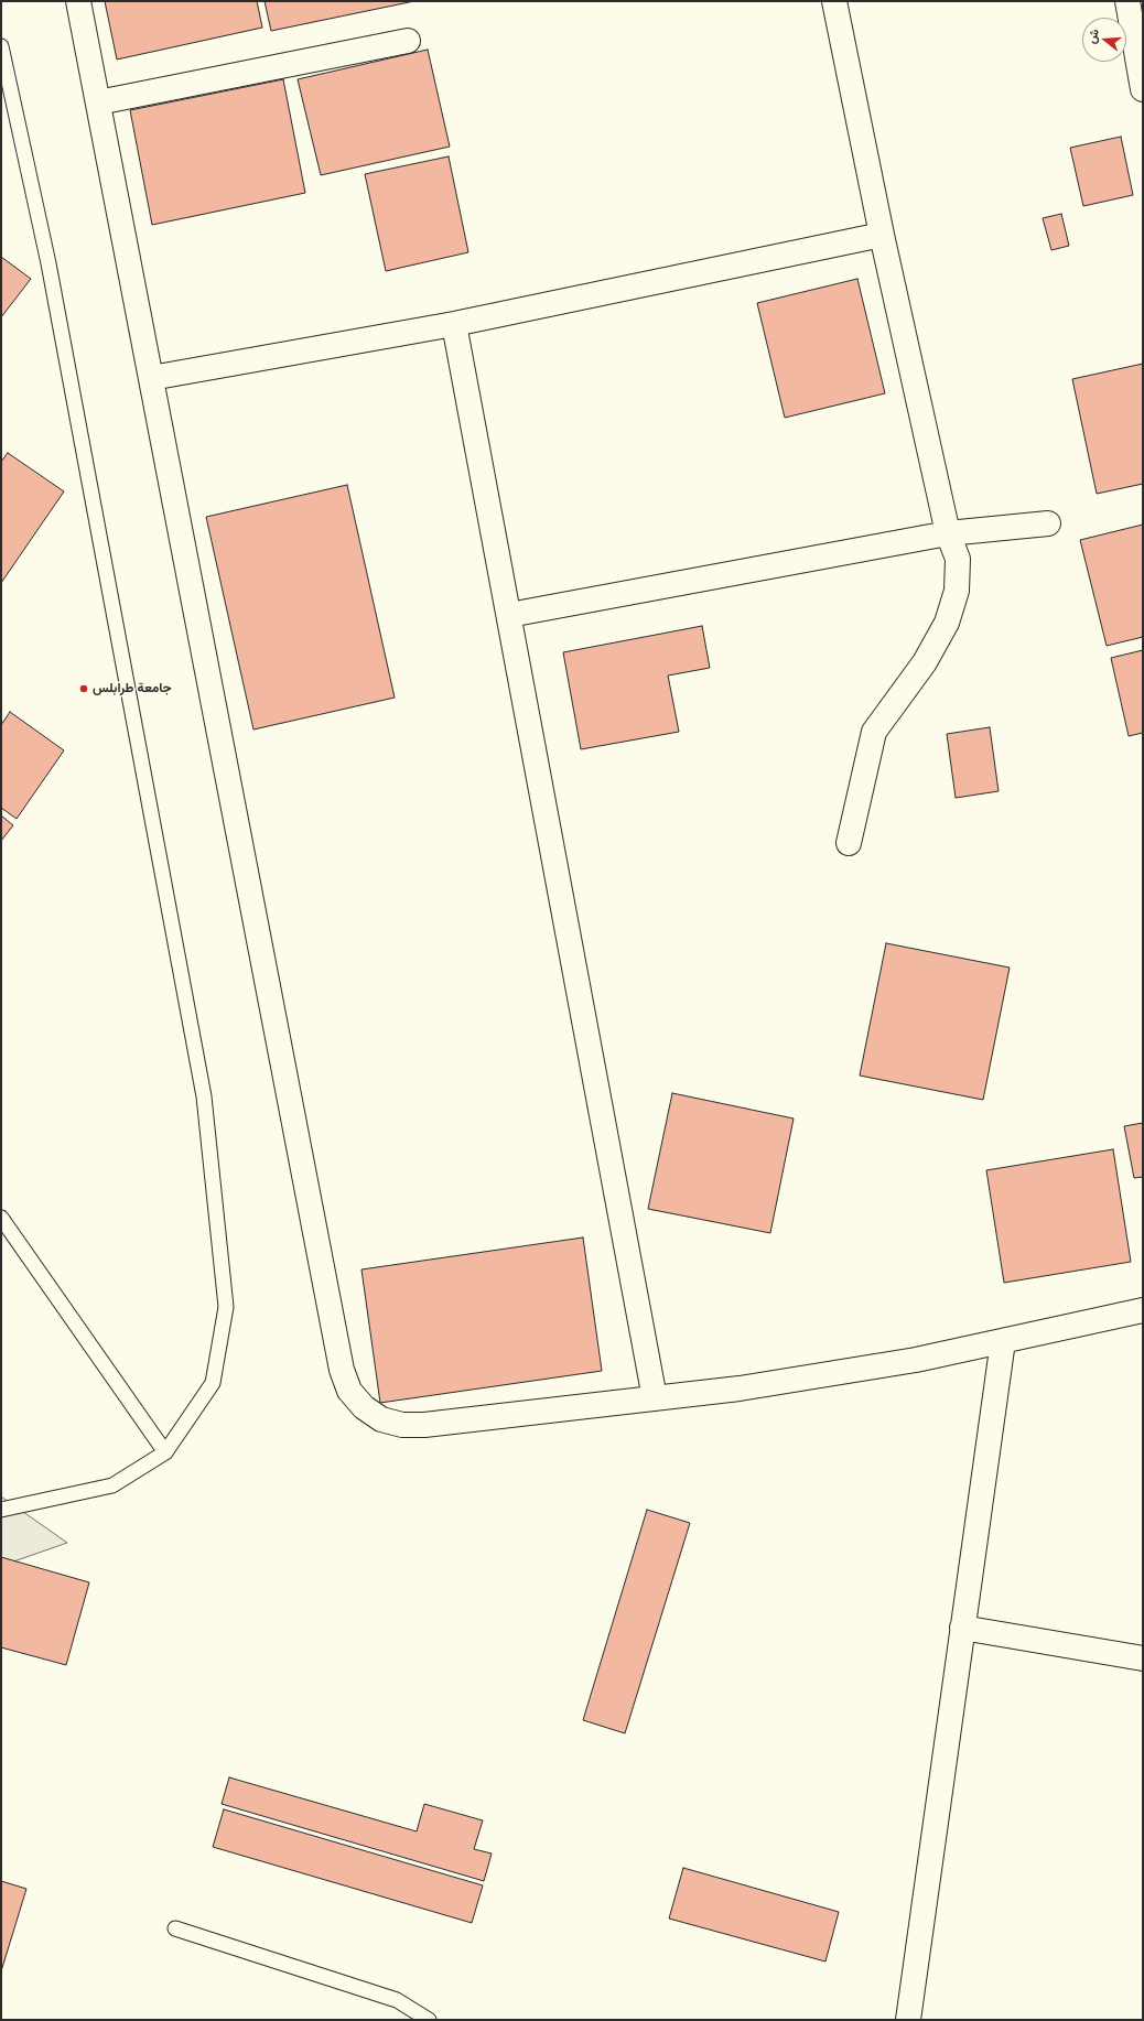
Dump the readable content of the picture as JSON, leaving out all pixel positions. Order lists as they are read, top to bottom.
{
  "places": ["جامعة طرابلس"],
  "north": "left"
}
